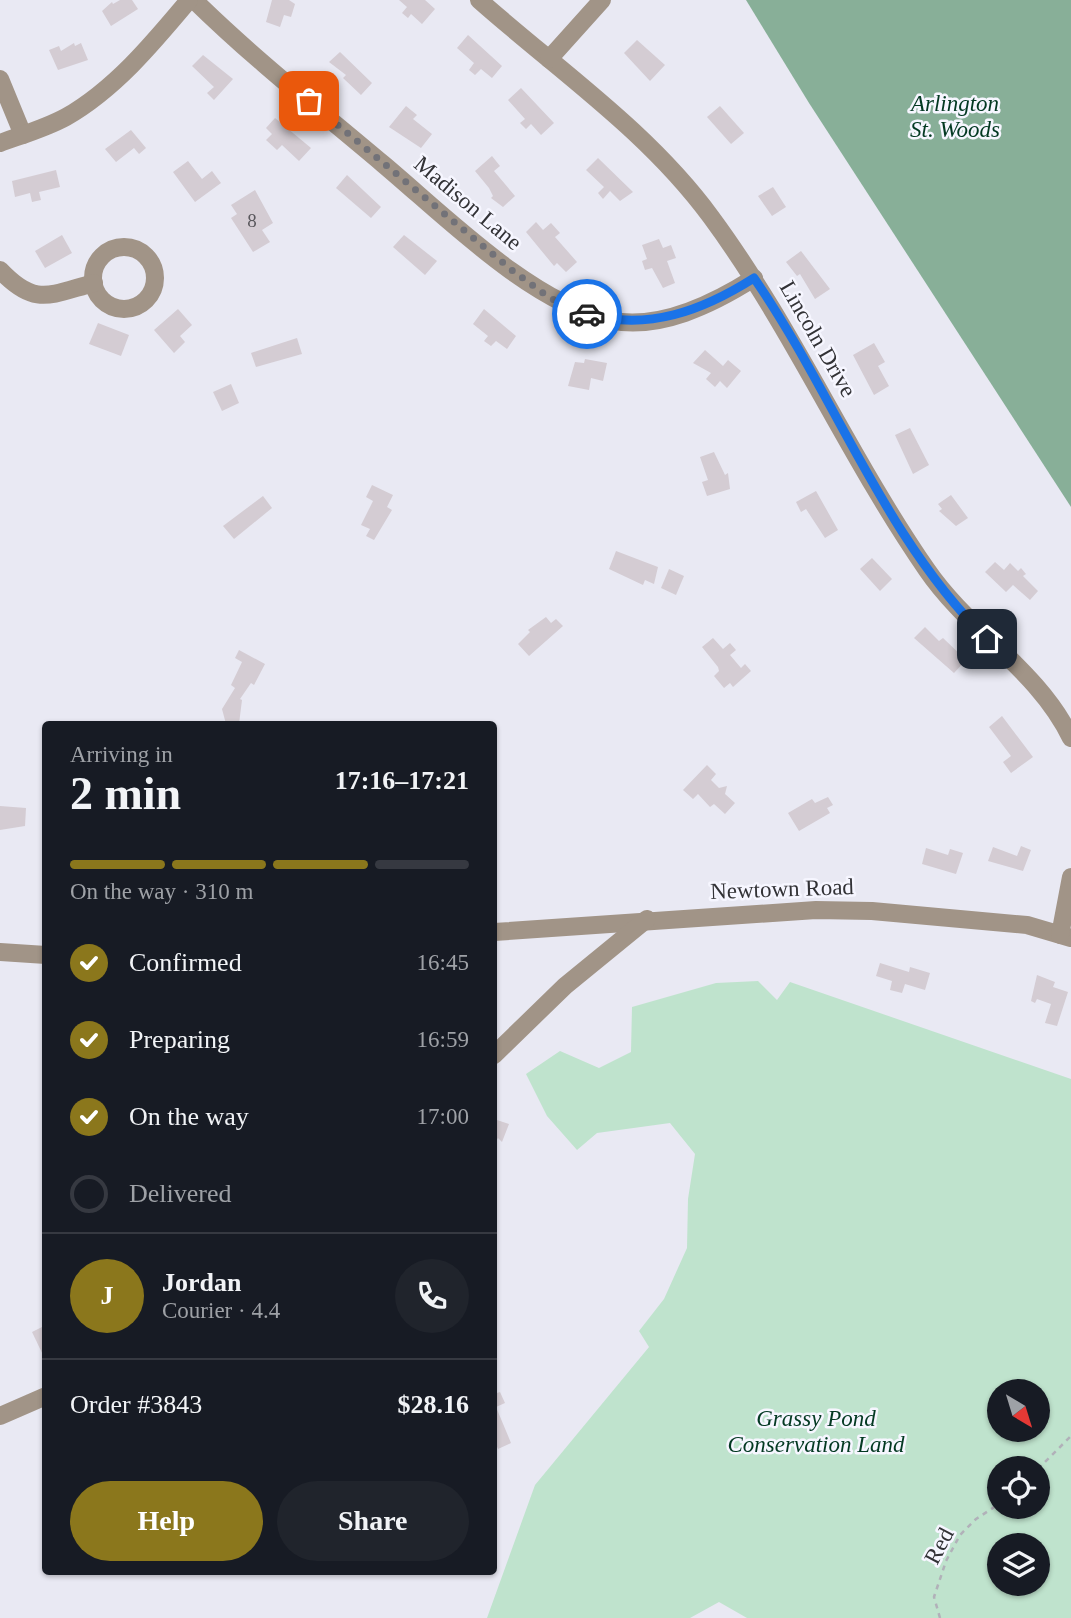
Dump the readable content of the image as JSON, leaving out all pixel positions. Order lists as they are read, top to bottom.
{
  "streets": {
    "street": ["Madison Lane", "Lincoln Drive", "Newtown Road"],
    "path": ["Red"]
  },
  "crossings": [
    ["Madison Lane", "Lincoln Drive"]
  ],
  "parks": ["Arlington St. Woods", "Grassy Pond Conservation Land"],
  "house_numbers": ["8"],
  "north": "bottom right",
  "page": {
    "heading": ["2 min", "Arriving in", "17:16–17:21"],
    "panel": [
      "Jordan",
      "Courier · 4.4",
      "Order #3843",
      "$28.16"
    ],
    "bar": "On the way · 310 m",
    "list": [
      ["Confirmed", "16:45"],
      ["Preparing", "16:59"],
      ["On the way", "17:00"],
      "Delivered"
    ],
    "round": "J",
    "buttons": ["Help", "Share"]
  }
}
